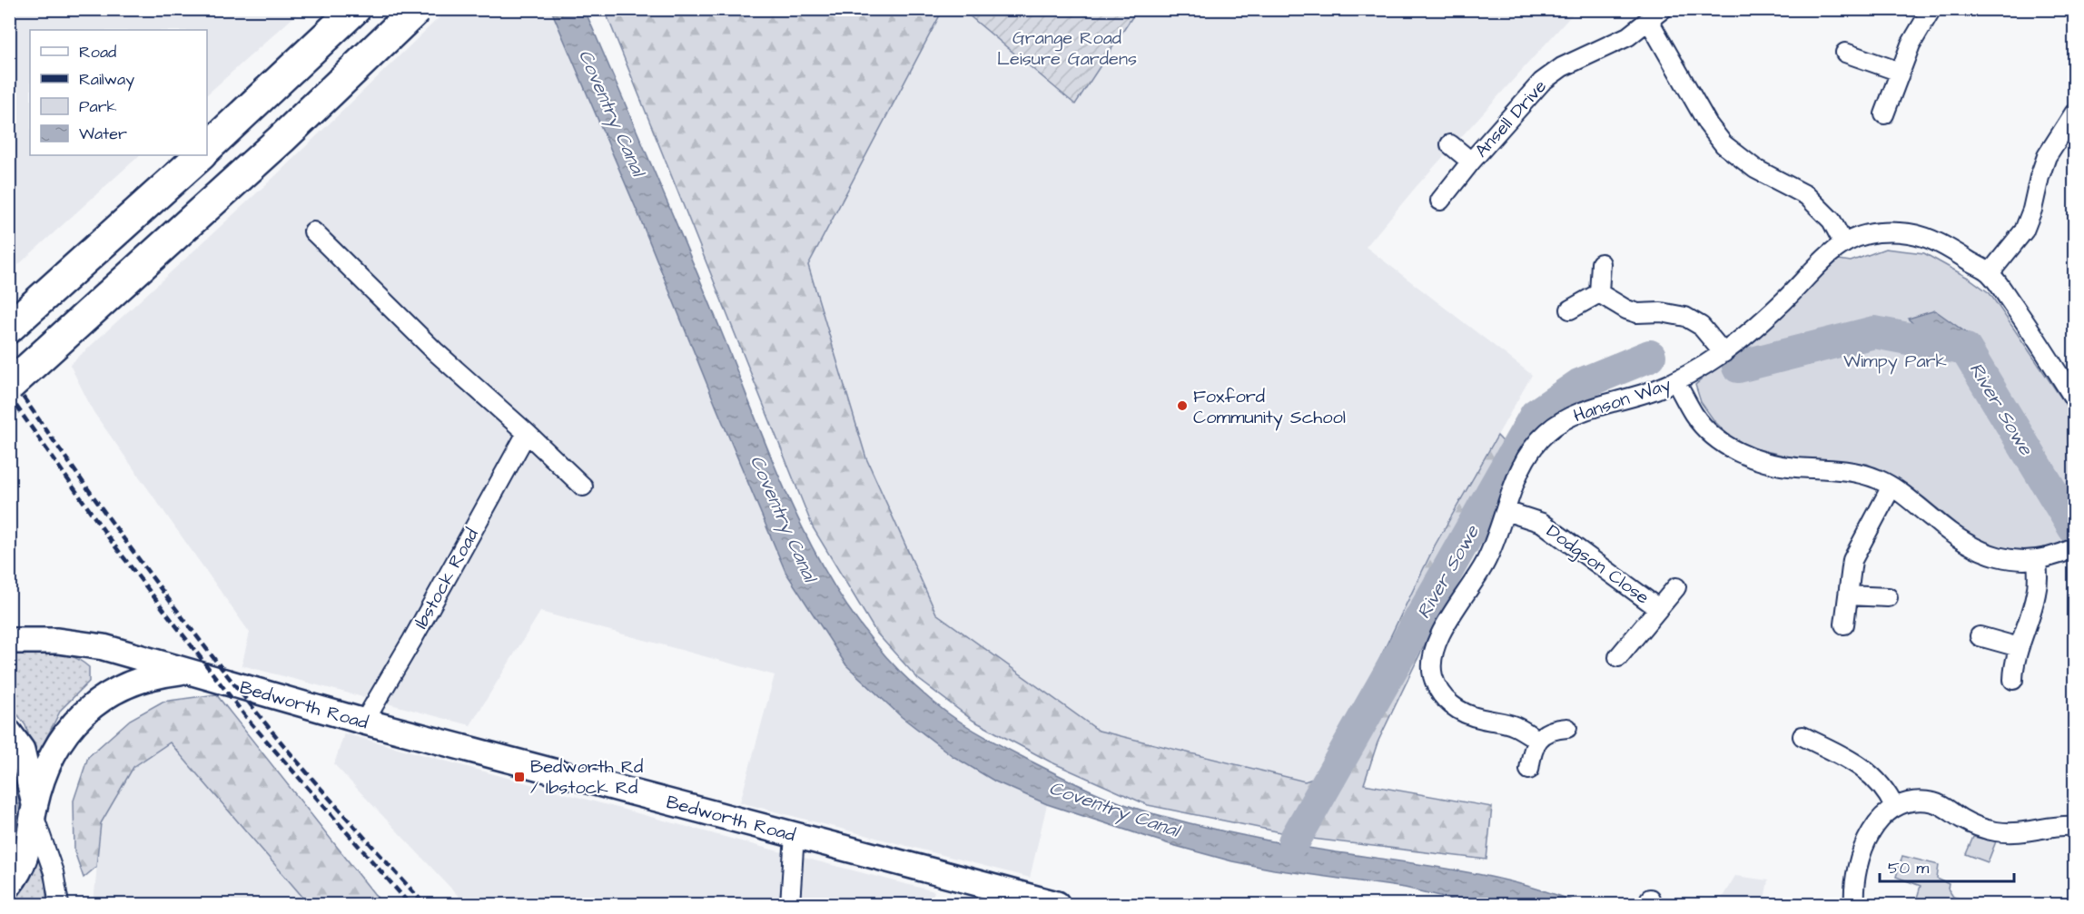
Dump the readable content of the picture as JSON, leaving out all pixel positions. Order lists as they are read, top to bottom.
{
  "streets": {
    "main road": ["Bedworth Road"],
    "street": [
      "Ansell Drive",
      "Hanson Way",
      "Dodgson Close",
      "Ibstock Road"
    ]
  },
  "crossings": [
    ["Hanson Way", "Dodgson Close"],
    ["Ibstock Road", "Bedworth Road"]
  ],
  "water": ["Coventry Canal", "River Sowe"],
  "parks": ["Grange Road Leisure Gardens", "Wimpy Park"],
  "places": {
    "other": ["Foxford Community School"],
    "transit": ["Bedworth Rd / Ibstock Rd"]
  },
  "legend": [
    "Road",
    "Railway",
    "Park",
    "Water"
  ],
  "scale_bar": "50 m"
}
